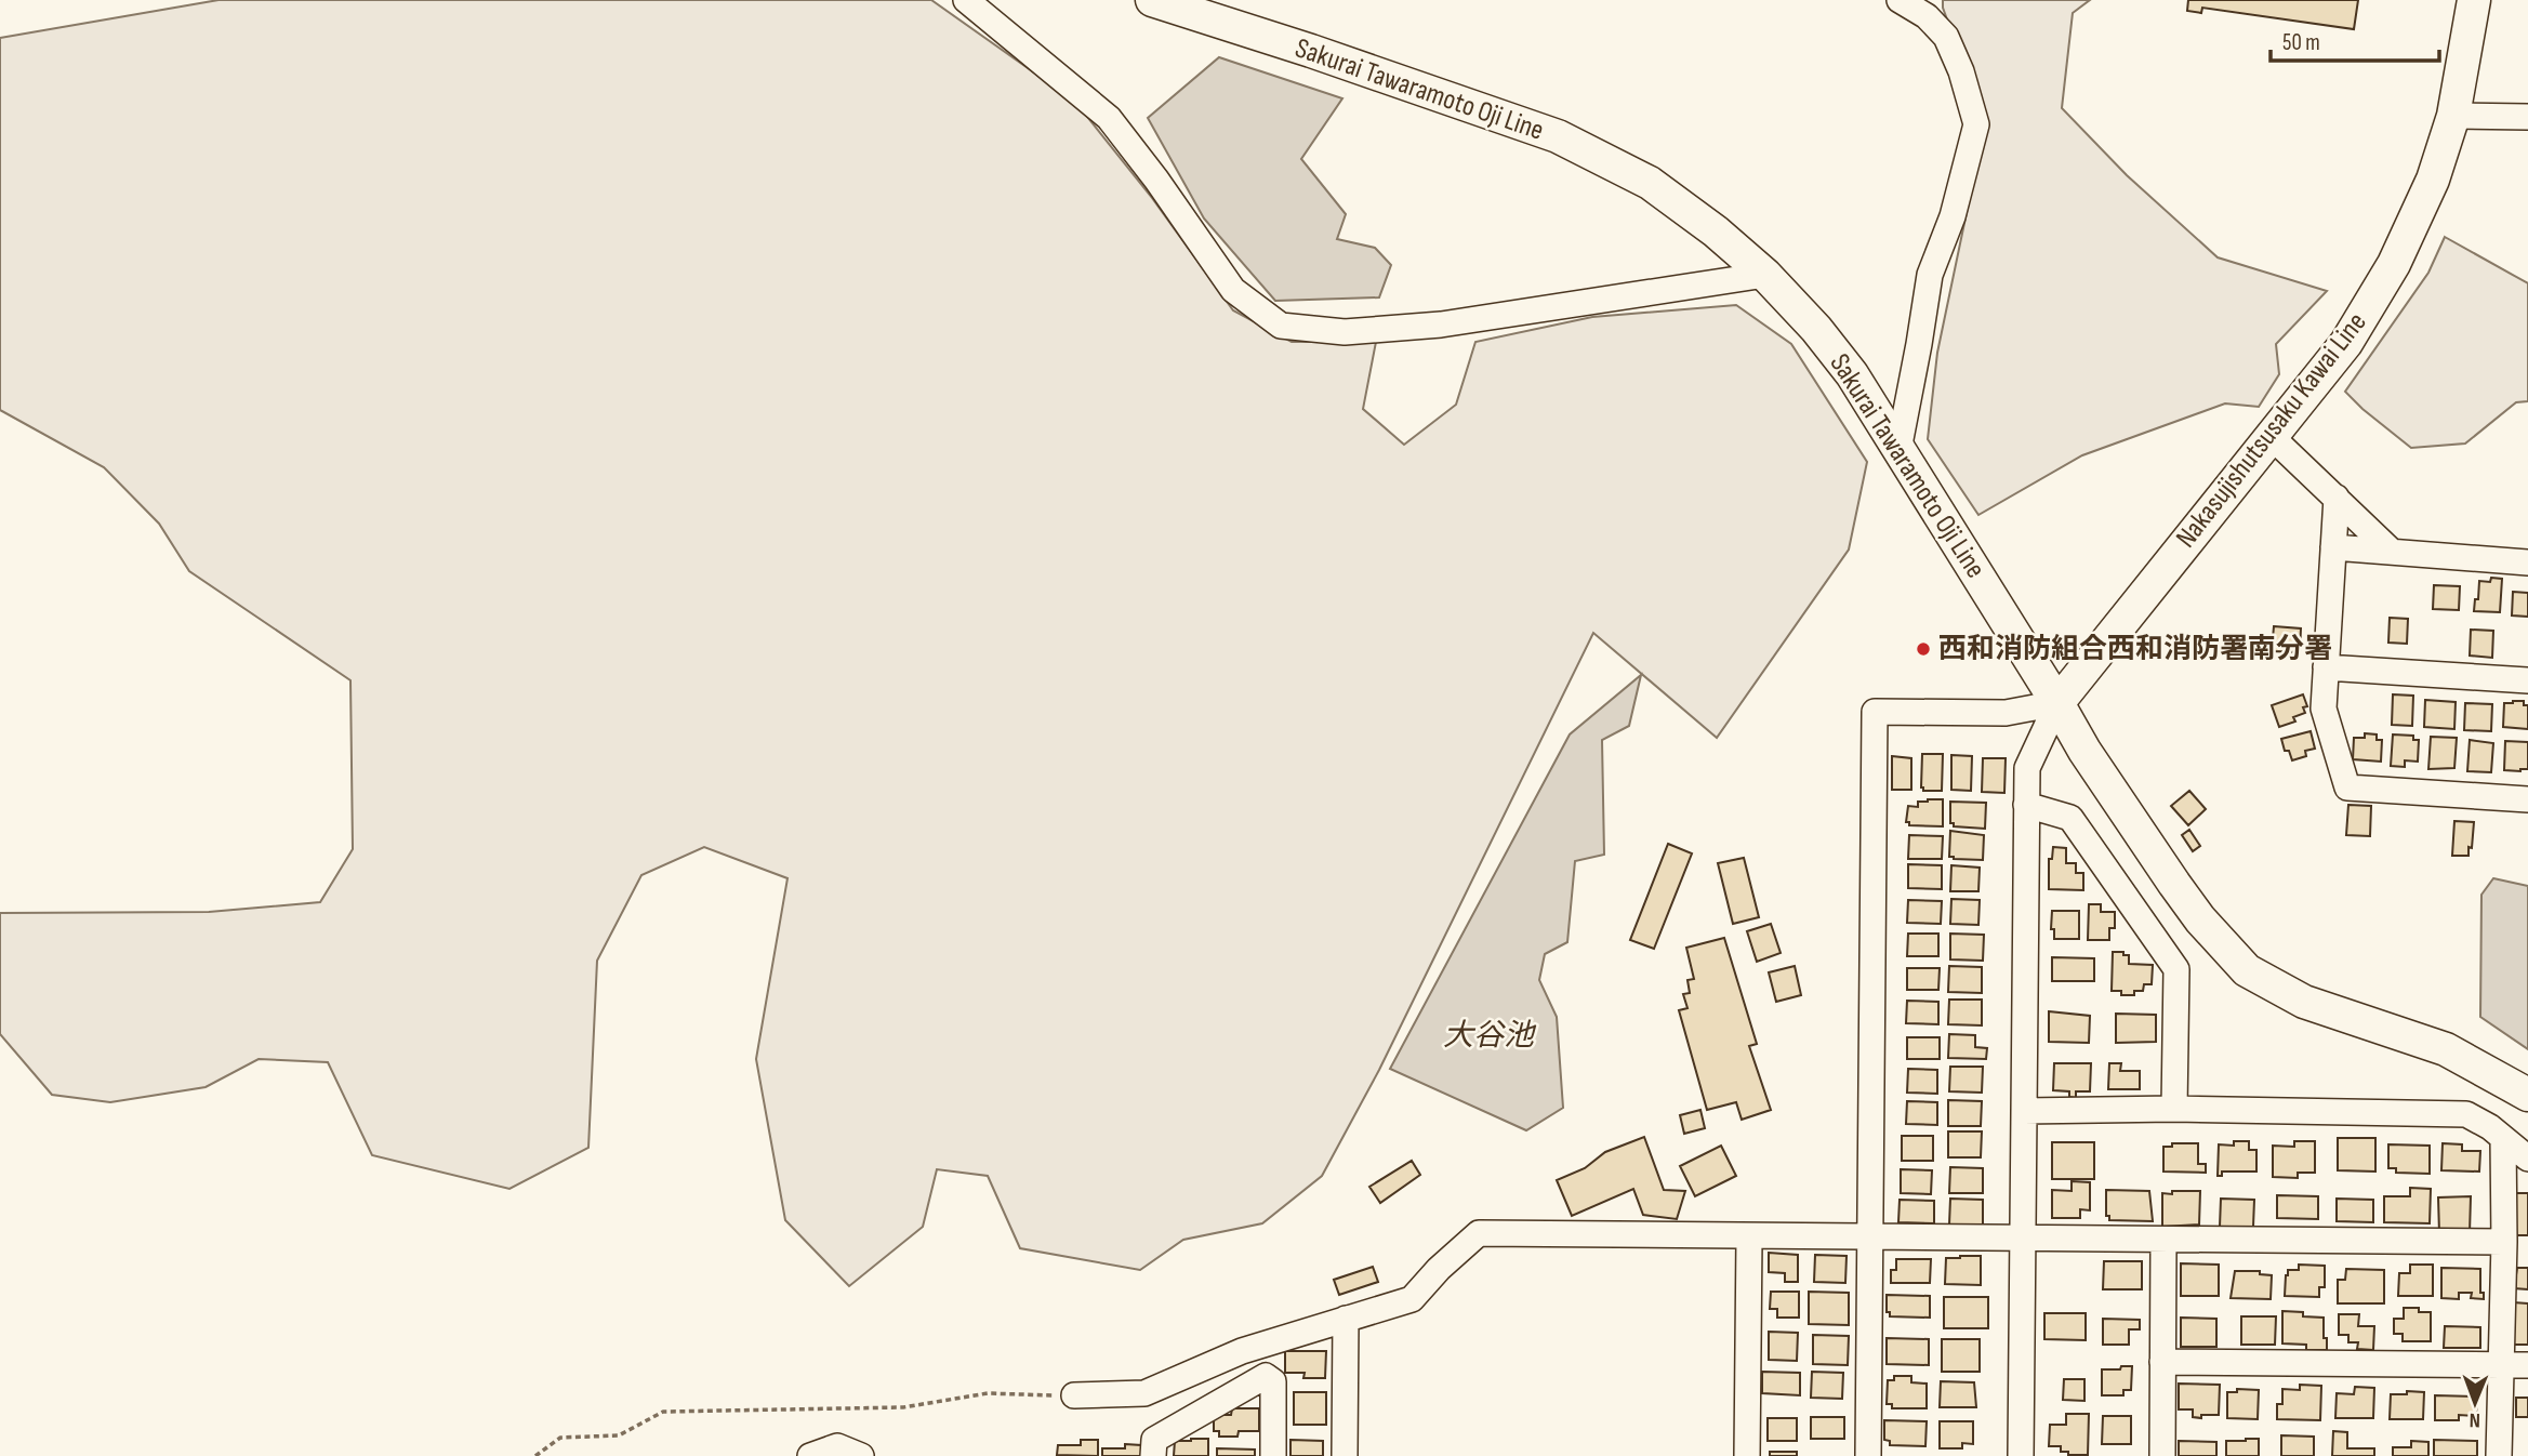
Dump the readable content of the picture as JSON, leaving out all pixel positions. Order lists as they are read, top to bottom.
{
  "streets": {
    "main road": ["Sakurai Tawaramoto Oji Line", "Nakasujishutsusaku Kawai Line"]
  },
  "crossings": [
    ["Sakurai Tawaramoto Oji Line", "Nakasujishutsusaku Kawai Line"]
  ],
  "water": ["大谷池"],
  "places": ["西和消防組合西和消防署南分署"],
  "scale_bar": "50 m",
  "north": "bottom"
}
